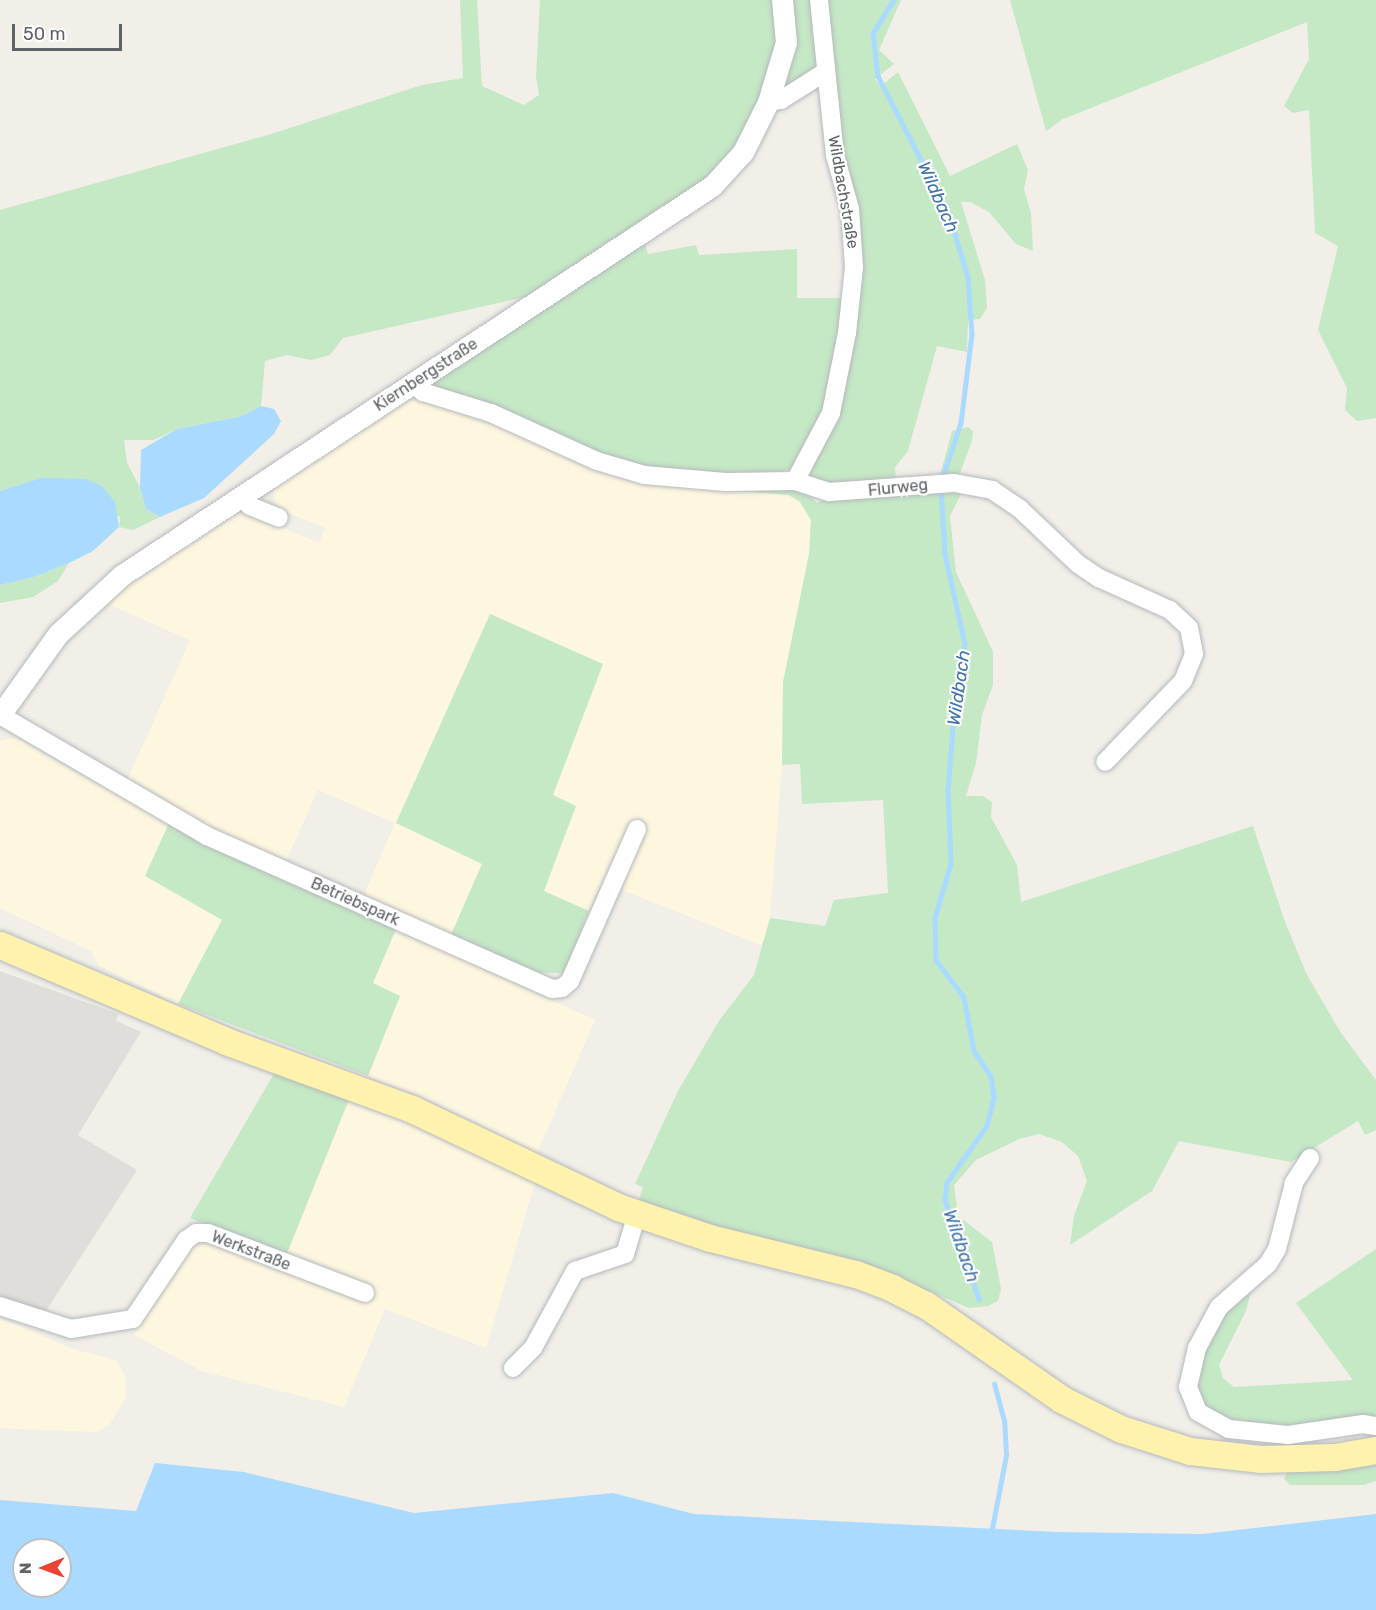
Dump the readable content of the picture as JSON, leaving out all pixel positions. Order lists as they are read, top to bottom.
{
  "streets": {
    "street": [
      "Wildbachstraße",
      "Kiernbergstraße",
      "Flurweg",
      "Betriebspark",
      "Werkstraße"
    ]
  },
  "crossings": [
    ["Wildbachstraße", "Flurweg"],
    ["Kiernbergstraße", "Flurweg"],
    ["Kiernbergstraße", "Betriebspark"]
  ],
  "water": ["Wildbach"],
  "scale_bar": "50 m",
  "north": "left"
}
